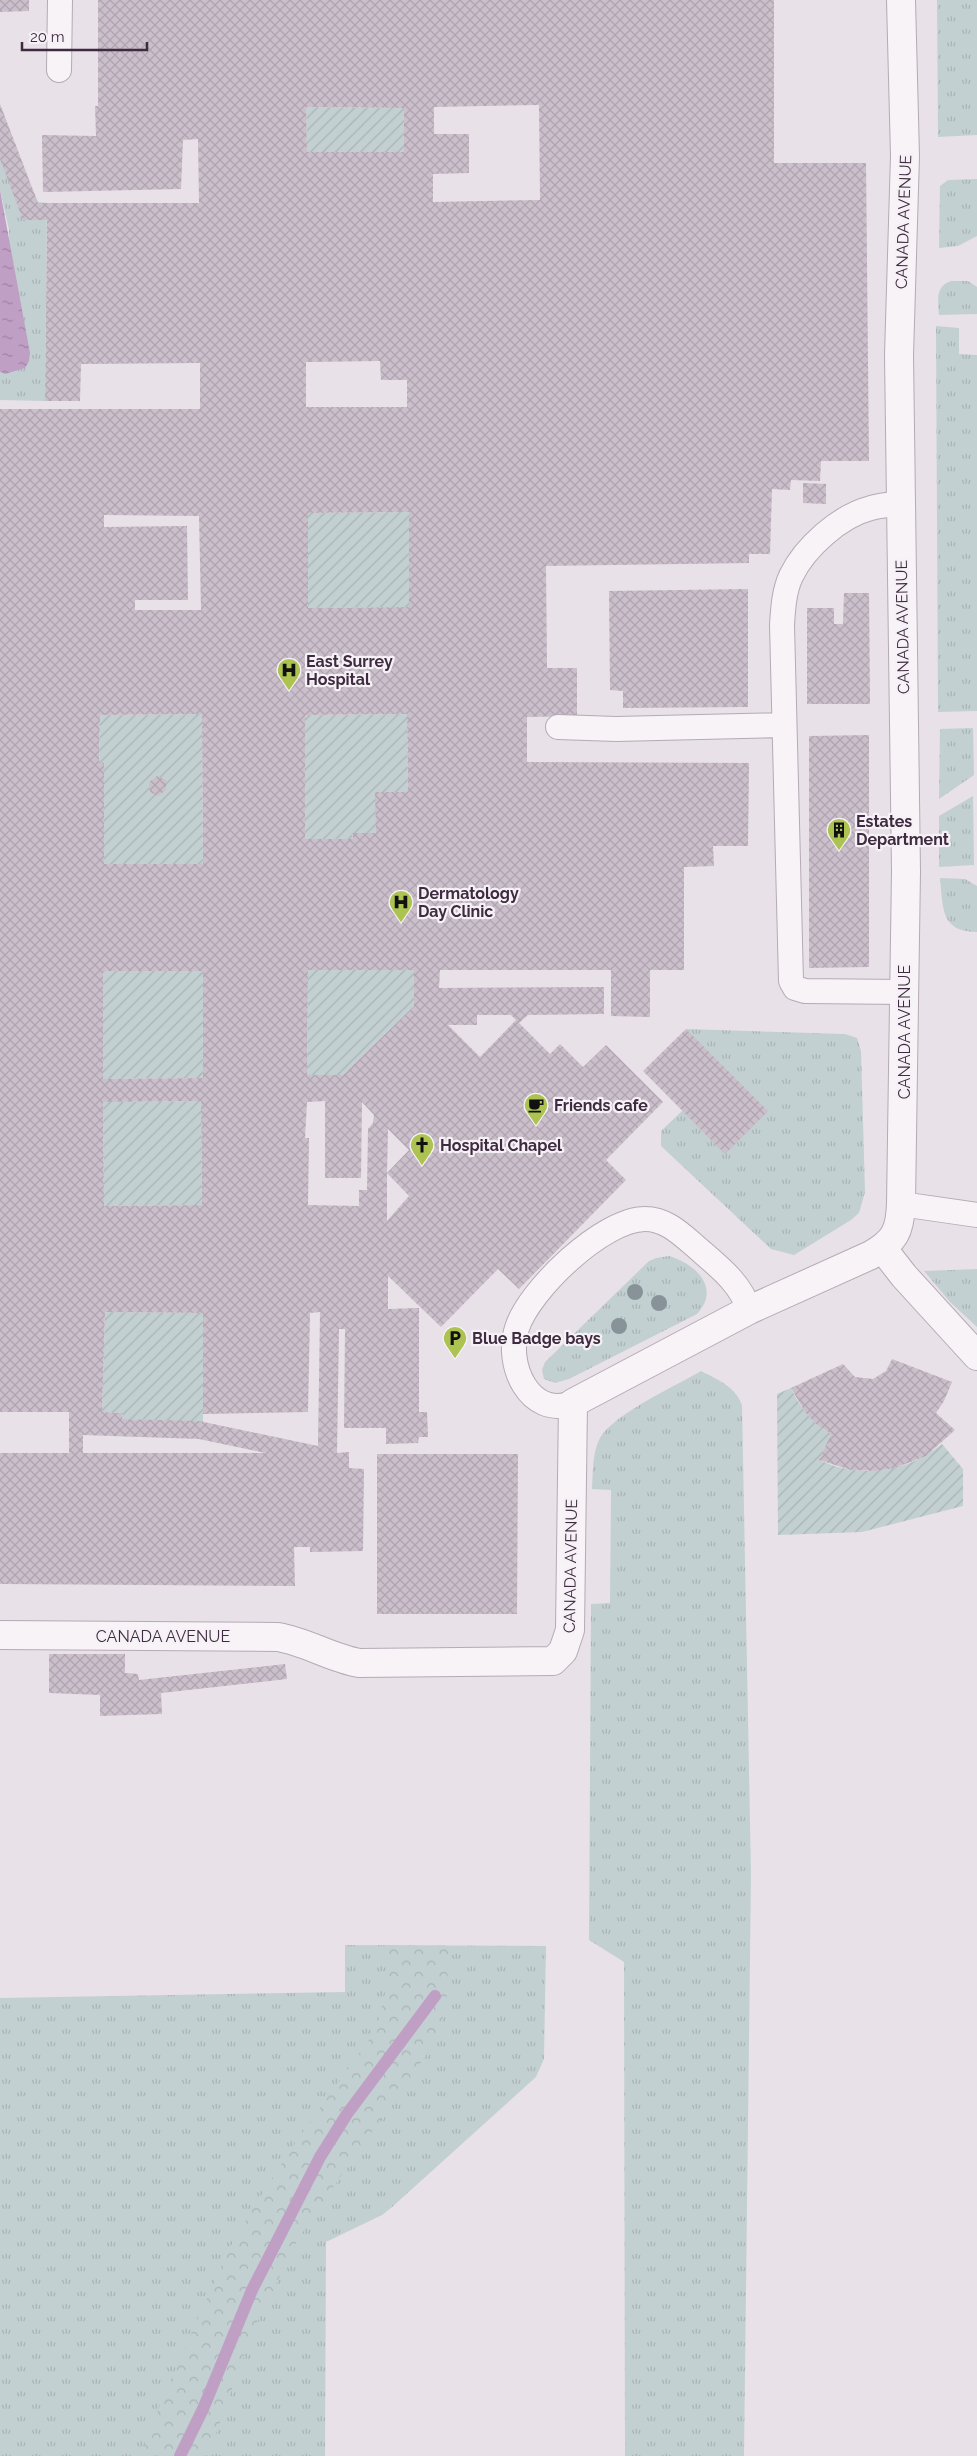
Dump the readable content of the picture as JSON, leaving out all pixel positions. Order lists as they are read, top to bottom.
{
  "streets": {
    "street": ["CANADA AVENUE"]
  },
  "places": {
    "hospital": ["East Surrey Hospital", "Dermatology Day Clinic"],
    "building": ["Estates Department"],
    "cafe": ["Friends cafe"],
    "church": ["Hospital Chapel"],
    "parking": ["Blue Badge bays"]
  },
  "scale_bar": "20 m"
}
